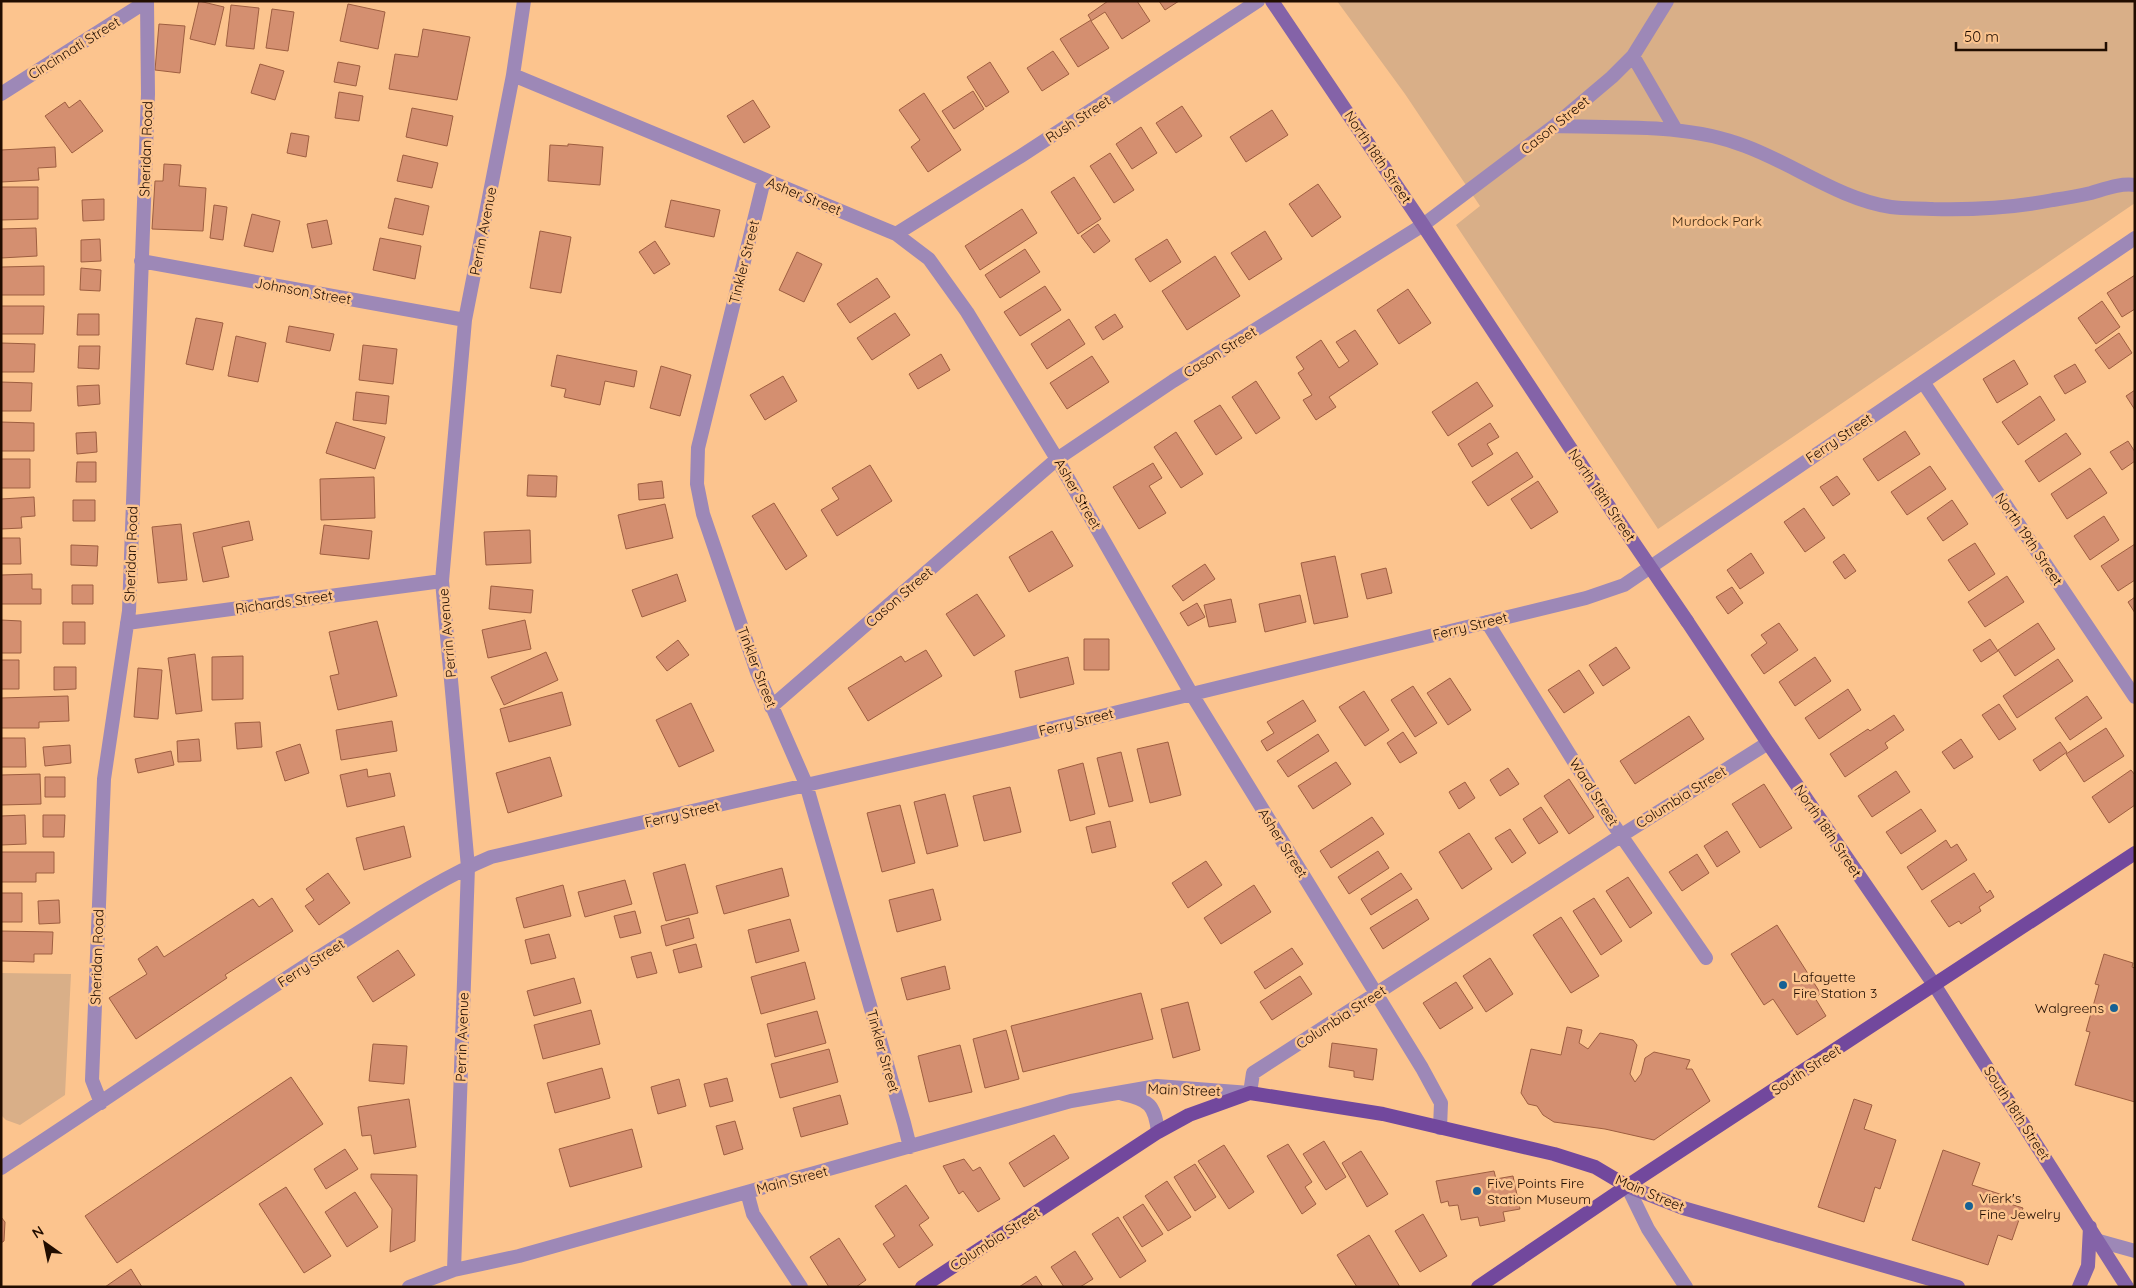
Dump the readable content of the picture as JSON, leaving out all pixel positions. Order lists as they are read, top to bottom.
{
  "streets": {
    "main road": [
      "North 18th Street",
      "Columbia Street",
      "South Street",
      "Main Street",
      "South 18th Street"
    ],
    "street": [
      "Cincinnati Street",
      "Rush Street",
      "Cason Street",
      "Sheridan Road",
      "Asher Street",
      "Perrin Avenue",
      "Tinkler Street",
      "Johnson Street",
      "Ferry Street",
      "North 19th Street",
      "Richards Street",
      "Ward Street"
    ]
  },
  "crossings": [
    ["Cincinnati Street", "Sheridan Road"],
    ["Rush Street", "Asher Street"],
    ["Cason Street", "North 18th Street"],
    ["Cason Street", "Asher Street"],
    ["Cason Street", "Tinkler Street"],
    ["Sheridan Road", "Johnson Street"],
    ["Sheridan Road", "Ferry Street"],
    ["Sheridan Road", "Richards Street"],
    ["North 18th Street", "Columbia Street"],
    ["North 18th Street", "South Street"],
    ["North 18th Street", "South 18th Street"],
    ["Asher Street", "Perrin Avenue"],
    ["Asher Street", "Tinkler Street"],
    ["Asher Street", "Ferry Street"],
    ["Asher Street", "Columbia Street"],
    ["Asher Street", "Main Street"],
    ["Perrin Avenue", "Johnson Street"],
    ["Perrin Avenue", "Ferry Street"],
    ["Perrin Avenue", "Richards Street"],
    ["Perrin Avenue", "Main Street"],
    ["Tinkler Street", "Ferry Street"],
    ["Tinkler Street", "Main Street"],
    ["Ferry Street", "North 19th Street"],
    ["Ferry Street", "Ward Street"],
    ["Ward Street", "Columbia Street"],
    ["Columbia Street", "Main Street"],
    ["South Street", "Main Street"],
    ["South Street", "South 18th Street"]
  ],
  "parks": ["Murdock Park"],
  "places": [
    "Lafayette Fire Station 3",
    "Walgreens",
    "Five Points Fire Station Museum",
    "Vierk's Fine Jewelry"
  ],
  "scale_bar": "50 m",
  "north": "top left"
}
